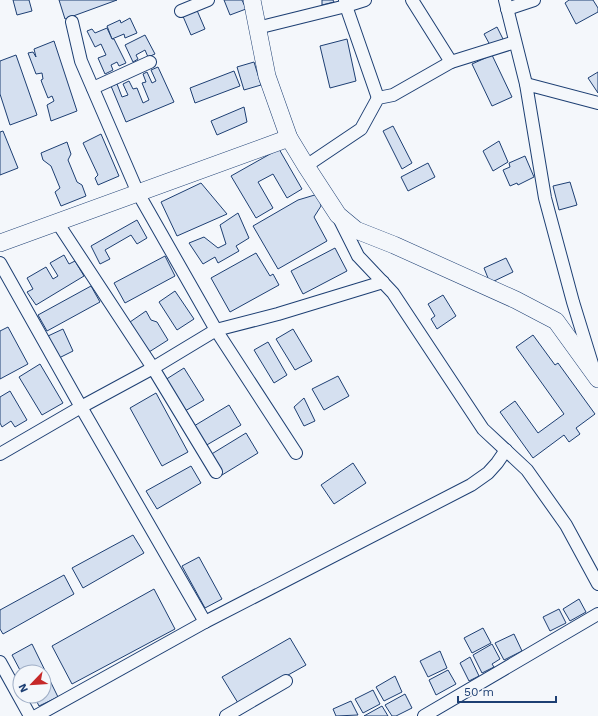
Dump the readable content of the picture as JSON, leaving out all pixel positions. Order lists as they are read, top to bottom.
{
  "scale_bar": "50 m",
  "north": "bottom left"
}
